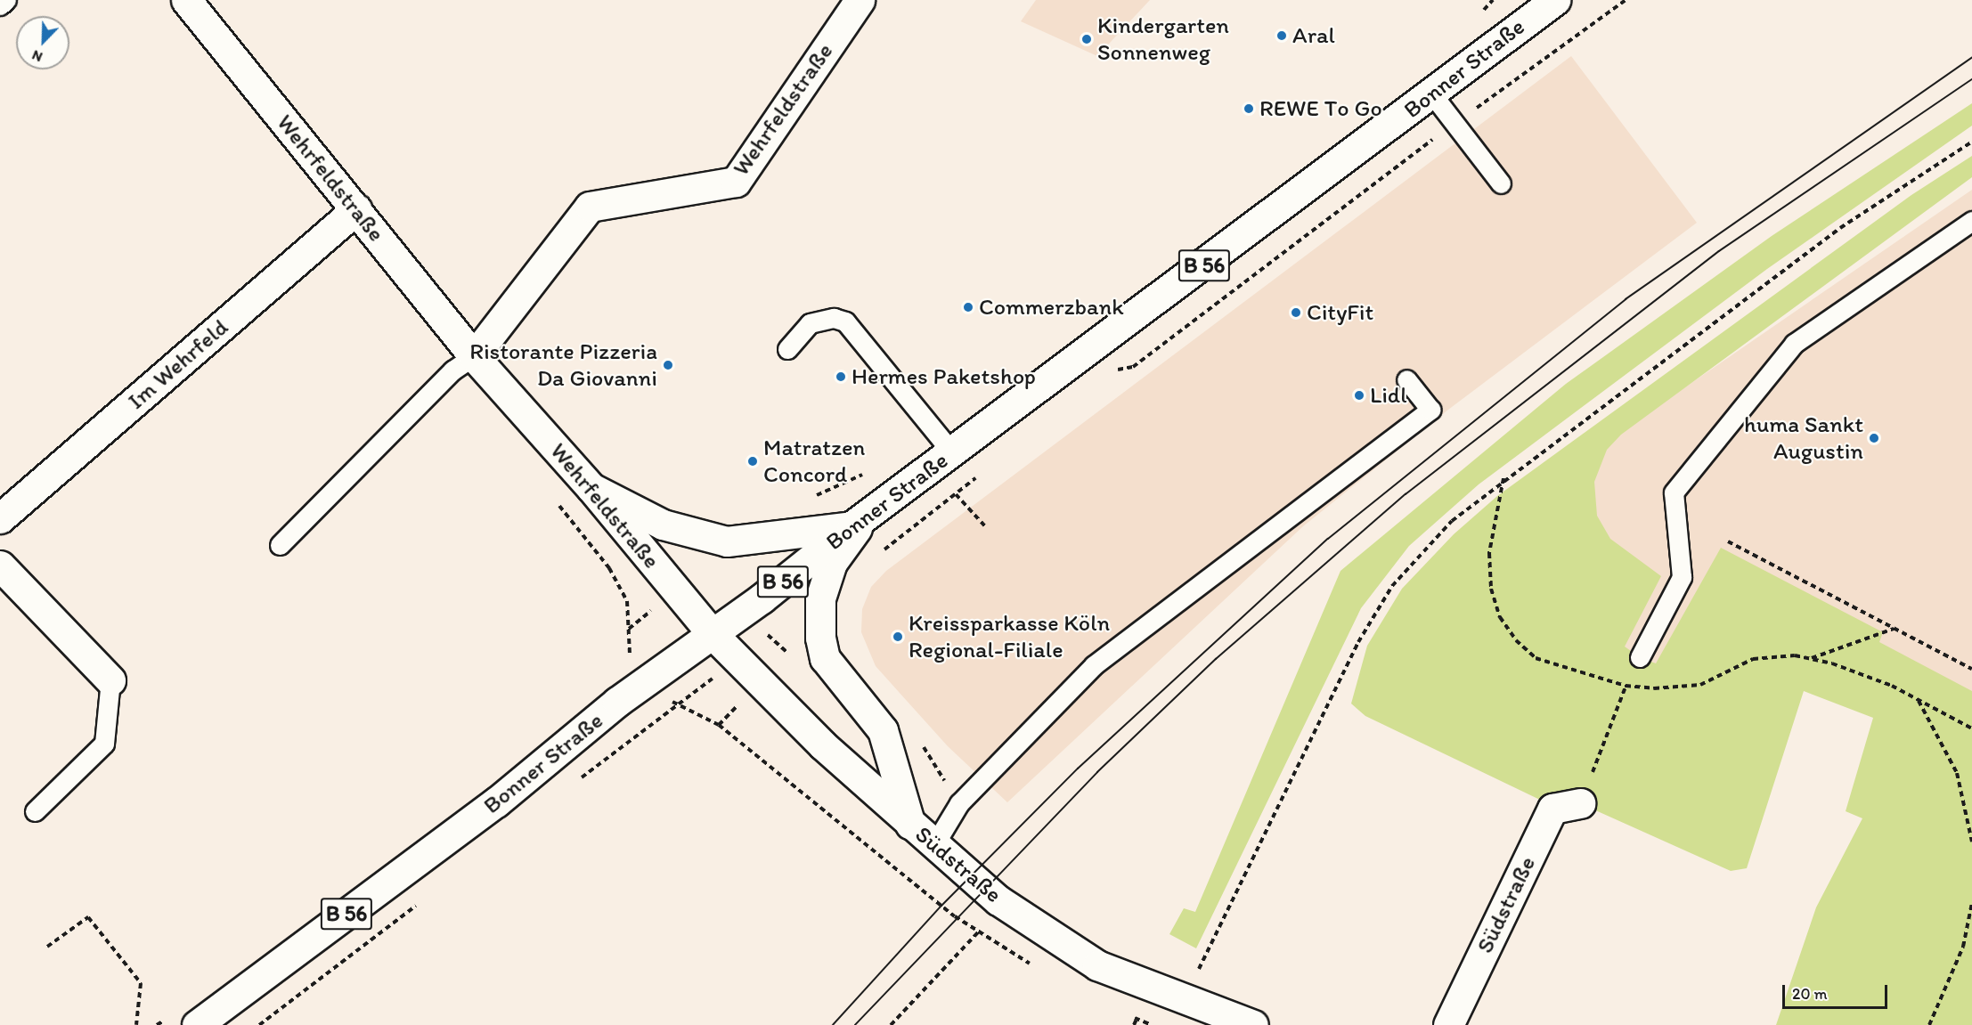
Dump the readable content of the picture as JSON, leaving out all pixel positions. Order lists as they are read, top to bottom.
{
  "streets": {
    "street": [
      "Bonner Straße",
      "Wehrfeldstraße",
      "B 56",
      "Im Wehrfeld",
      "Südstraße"
    ]
  },
  "crossings": [
    ["Bonner Straße", "Wehrfeldstraße"],
    ["Bonner Straße", "Südstraße"],
    ["Wehrfeldstraße", "Im Wehrfeld"],
    ["Wehrfeldstraße", "Südstraße"]
  ],
  "places": [
    "Aral",
    "Kindergarten Sonnenweg",
    "REWE To Go",
    "Commerzbank",
    "CityFit",
    "Ristorante Pizzeria Da Giovanni",
    "Hermes Paketshop",
    "Lidl",
    "huma Sankt Augustin",
    "Matratzen Concord",
    "Kreissparkasse Köln Regional-Filiale"
  ],
  "scale_bar": "20 m",
  "north": "bottom left"
}
